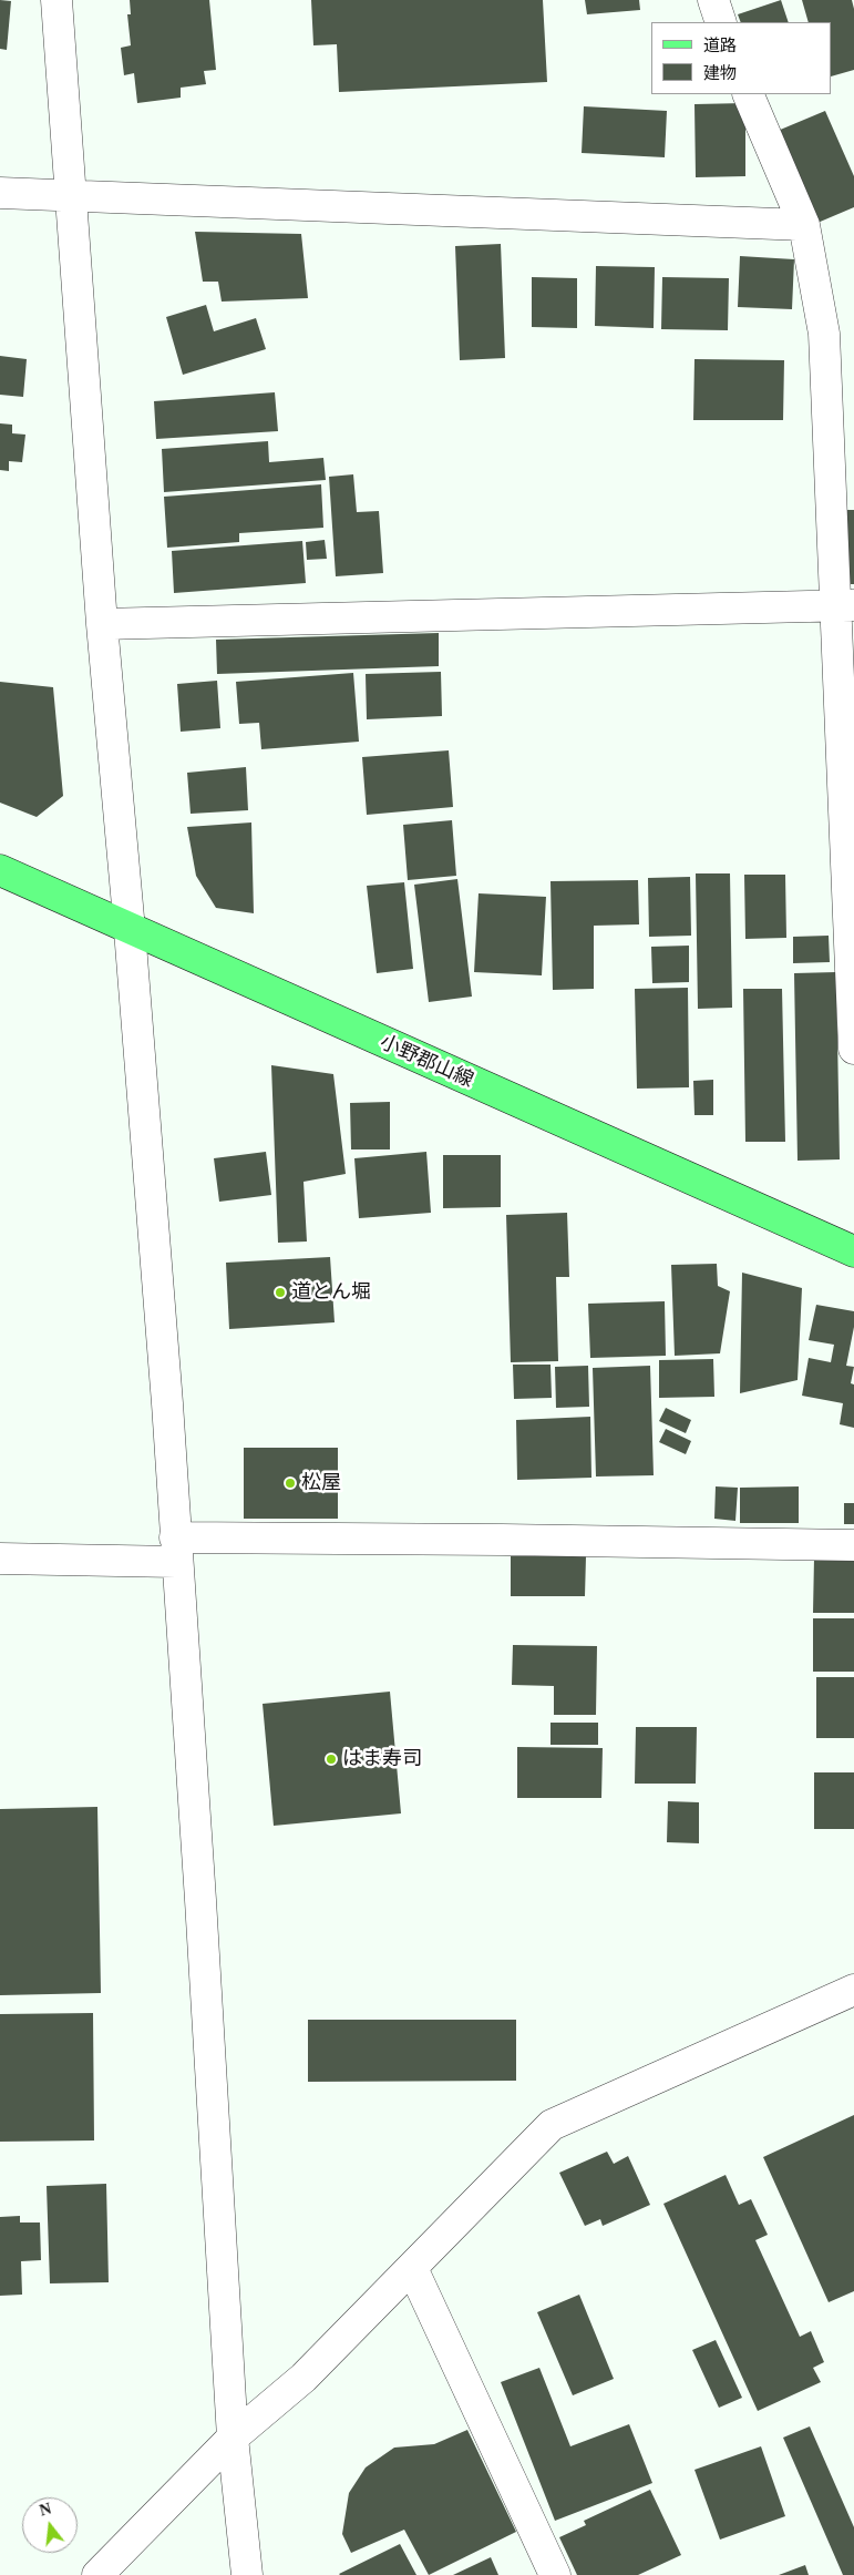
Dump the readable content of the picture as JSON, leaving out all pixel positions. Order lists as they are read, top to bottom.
{
  "streets": {
    "main road": ["小野郡山線"]
  },
  "places": ["道とん堀", "松屋", "はま寿司"],
  "legend": ["道路", "建物"],
  "north": "top"
}
